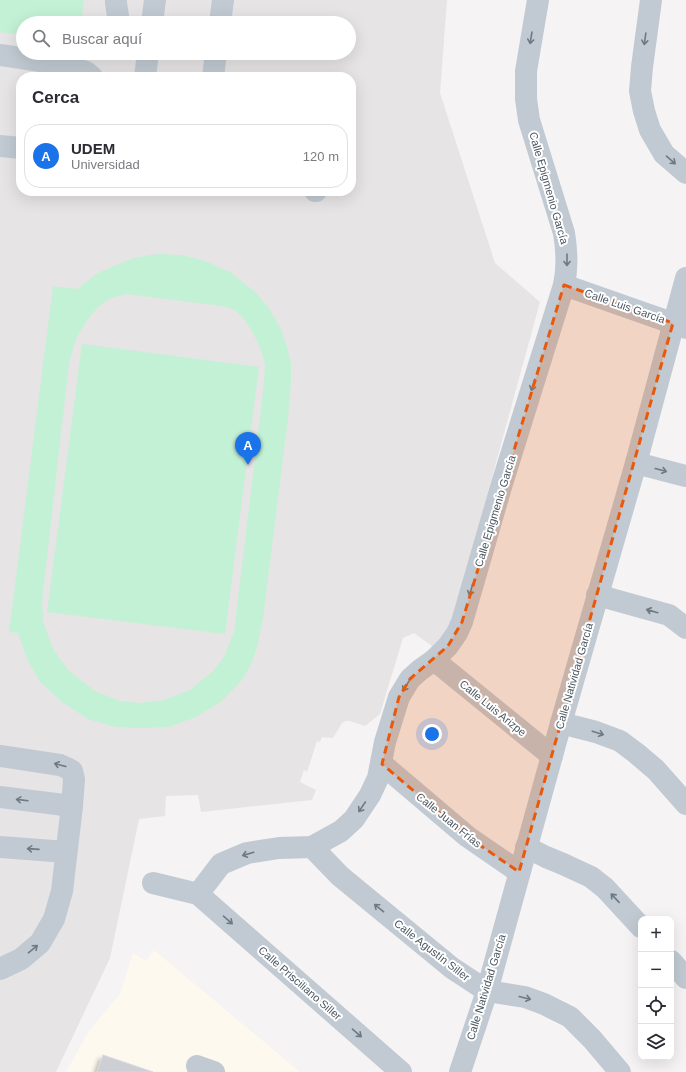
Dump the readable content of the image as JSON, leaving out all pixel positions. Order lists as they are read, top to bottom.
{
  "streets": {
    "street": [
      "Calle Epigmenio García",
      "Calle Luis García",
      "Calle Natividad García",
      "Calle Luis Arizpe",
      "Calle Juan Frías",
      "Calle Agustín Siller",
      "Calle Prisciliano Siller"
    ]
  },
  "crossings": [
    ["Calle Epigmenio García", "Calle Luis García"],
    ["Calle Epigmenio García", "Calle Luis Arizpe"],
    ["Calle Epigmenio García", "Calle Juan Frías"],
    ["Calle Epigmenio García", "Calle Agustín Siller"],
    ["Calle Epigmenio García", "Calle Prisciliano Siller"],
    ["Calle Luis García", "Calle Natividad García"],
    ["Calle Natividad García", "Calle Luis Arizpe"],
    ["Calle Natividad García", "Calle Juan Frías"],
    ["Calle Natividad García", "Calle Agustín Siller"]
  ],
  "one_way": ["Calle Epigmenio García", "Calle Prisciliano Siller"],
  "page": {
    "search": "Buscar aquí",
    "heading": "Cerca",
    "list": [
      {
        "mark": "A",
        "name": "UDEM",
        "note": "Universidad",
        "value": "120 m"
      }
    ],
    "pins": "A",
    "map_buttons": ["+", "−"]
  }
}
